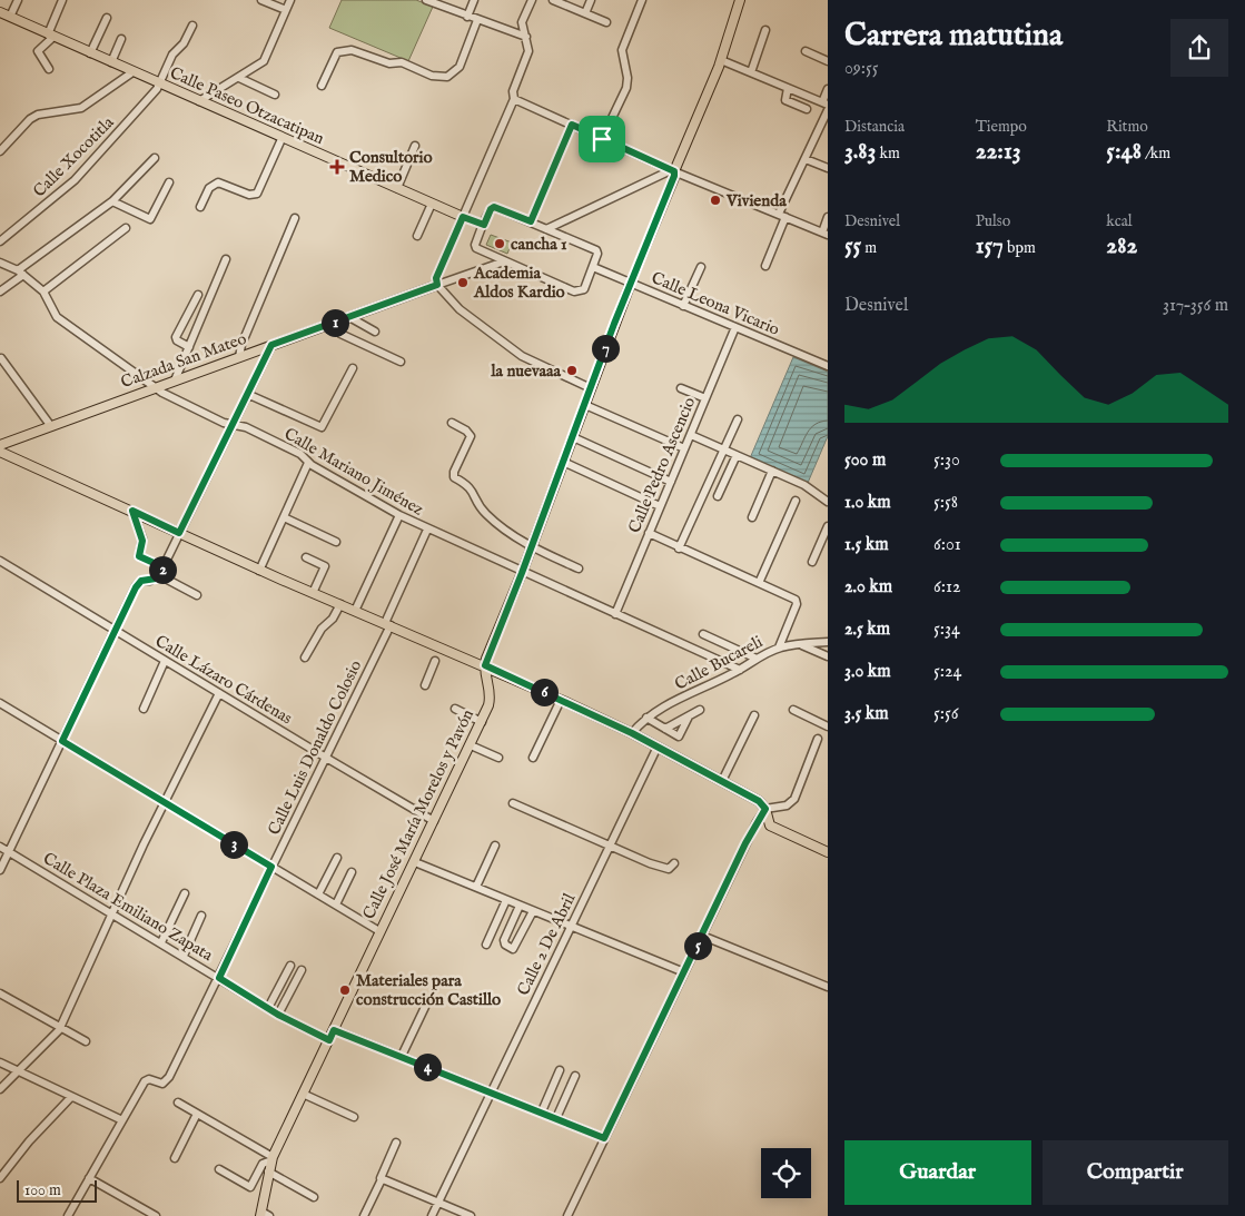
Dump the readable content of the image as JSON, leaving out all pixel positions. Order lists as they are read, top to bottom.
{
  "streets": {
    "main road": ["Calle Paseo Otzacatipan", "Calzada San Mateo", "Calle José María Morelos y Pavón"],
    "street": [
      "Calle Xocotitla",
      "Calle Leona Vicario",
      "Calle Pedro Ascencio",
      "Calle Mariano Jiménez",
      "Calle Bucareli",
      "Calle Lázaro Cárdenas",
      "Calle Luis Donaldo Colosio",
      "Calle Plaza Emiliano Zapata",
      "Calle 2 De Abril"
    ]
  },
  "crossings": [
    ["Calle Paseo Otzacatipan", "Calle Xocotitla"],
    ["Calle Leona Vicario", "Calle Pedro Ascencio"],
    ["Calzada San Mateo", "Calle Mariano Jiménez"],
    ["Calle Pedro Ascencio", "Calle Mariano Jiménez"],
    ["Calle Mariano Jiménez", "Calle Bucareli"],
    ["Calle Mariano Jiménez", "Calle Luis Donaldo Colosio"],
    ["Calle Lázaro Cárdenas", "Calle Luis Donaldo Colosio"],
    ["Calle Lázaro Cárdenas", "Calle José María Morelos y Pavón"],
    ["Calle Luis Donaldo Colosio", "Calle Plaza Emiliano Zapata"],
    ["Calle José María Morelos y Pavón", "Calle Plaza Emiliano Zapata"]
  ],
  "places": {
    "health": ["Consultorio Medico"],
    "other": [
      "Vivienda",
      "cancha 1",
      "Academia Aldos Kardio",
      "la nuevaaa",
      "Materiales para construcción Castillo"
    ]
  },
  "scale_bar": "100 m",
  "page": {
    "heading": ["Carrera matutina", "09:55"],
    "stats": [
      ["Distancia", "3.83 km"],
      ["Tiempo", "22:13"],
      ["Ritmo", "5:48 /km"],
      ["Desnivel", "55 m"],
      ["Pulso", "157 bpm"],
      ["kcal", "282"]
    ],
    "chart": ["Desnivel", "317–356 m"],
    "pins": [
      "1",
      "7",
      "2",
      "6",
      "3",
      "5",
      "4"
    ],
    "list": [
      {
        "name": "500 m",
        "note": "5:30"
      },
      {
        "name": "1.0 km",
        "note": "5:58"
      },
      {
        "name": "1.5 km",
        "note": "6:01"
      },
      {
        "name": "2.0 km",
        "note": "6:12"
      },
      {
        "name": "2.5 km",
        "note": "5:34"
      },
      {
        "name": "3.0 km",
        "note": "5:24"
      },
      {
        "name": "3.5 km",
        "note": "5:56"
      }
    ],
    "buttons": ["Guardar", "Compartir"],
    "scale": "100 m"
  }
}
